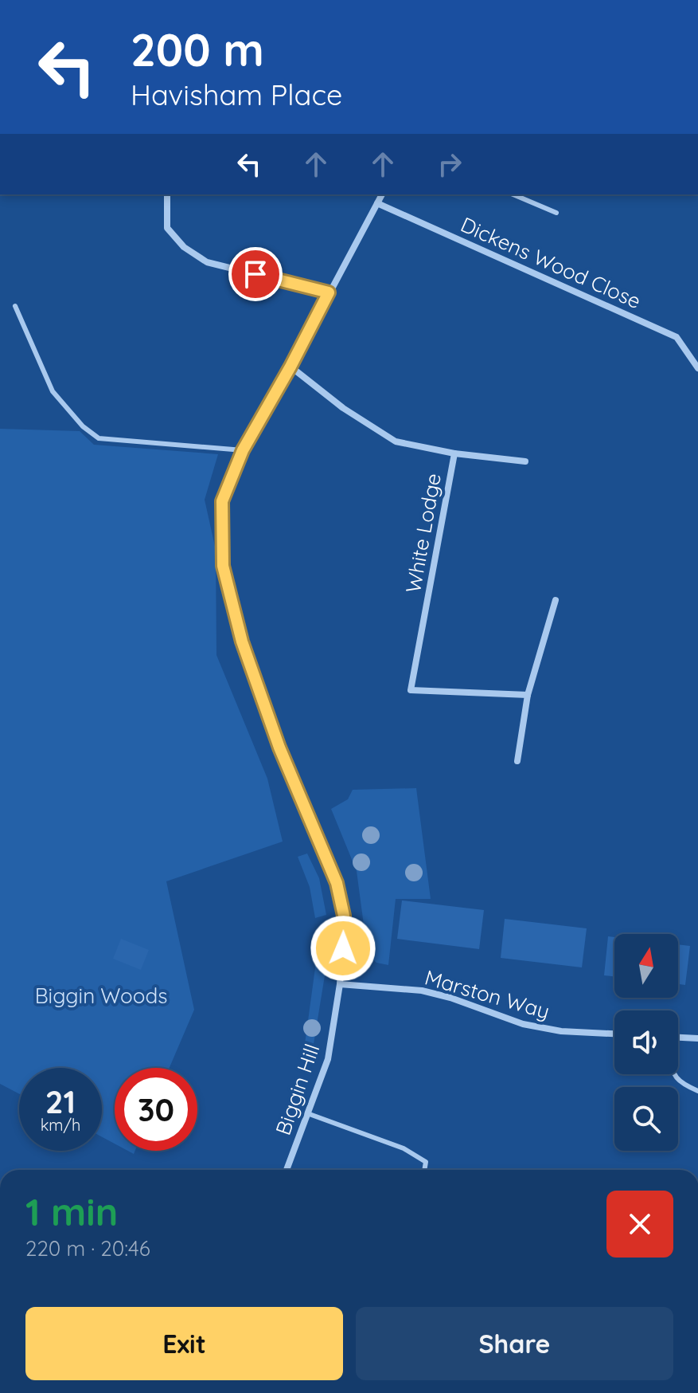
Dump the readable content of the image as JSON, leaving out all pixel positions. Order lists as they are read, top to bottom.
{
  "streets": {
    "street": [
      "Dickens Wood Close",
      "White Lodge",
      "Marston Way",
      "Biggin Hill"
    ]
  },
  "crossings": [
    ["Dickens Wood Close", "Biggin Hill"],
    ["White Lodge", "Biggin Hill"],
    ["Marston Way", "Biggin Hill"]
  ],
  "parks": ["Biggin Woods"],
  "north": "top",
  "page": {
    "turn": ["200 m", "Havisham Place"],
    "speed": "21 km/h",
    "limit": "30",
    "heading": ["1 min", "220 m · 20:46"],
    "buttons": ["Exit", "Share"]
  }
}
